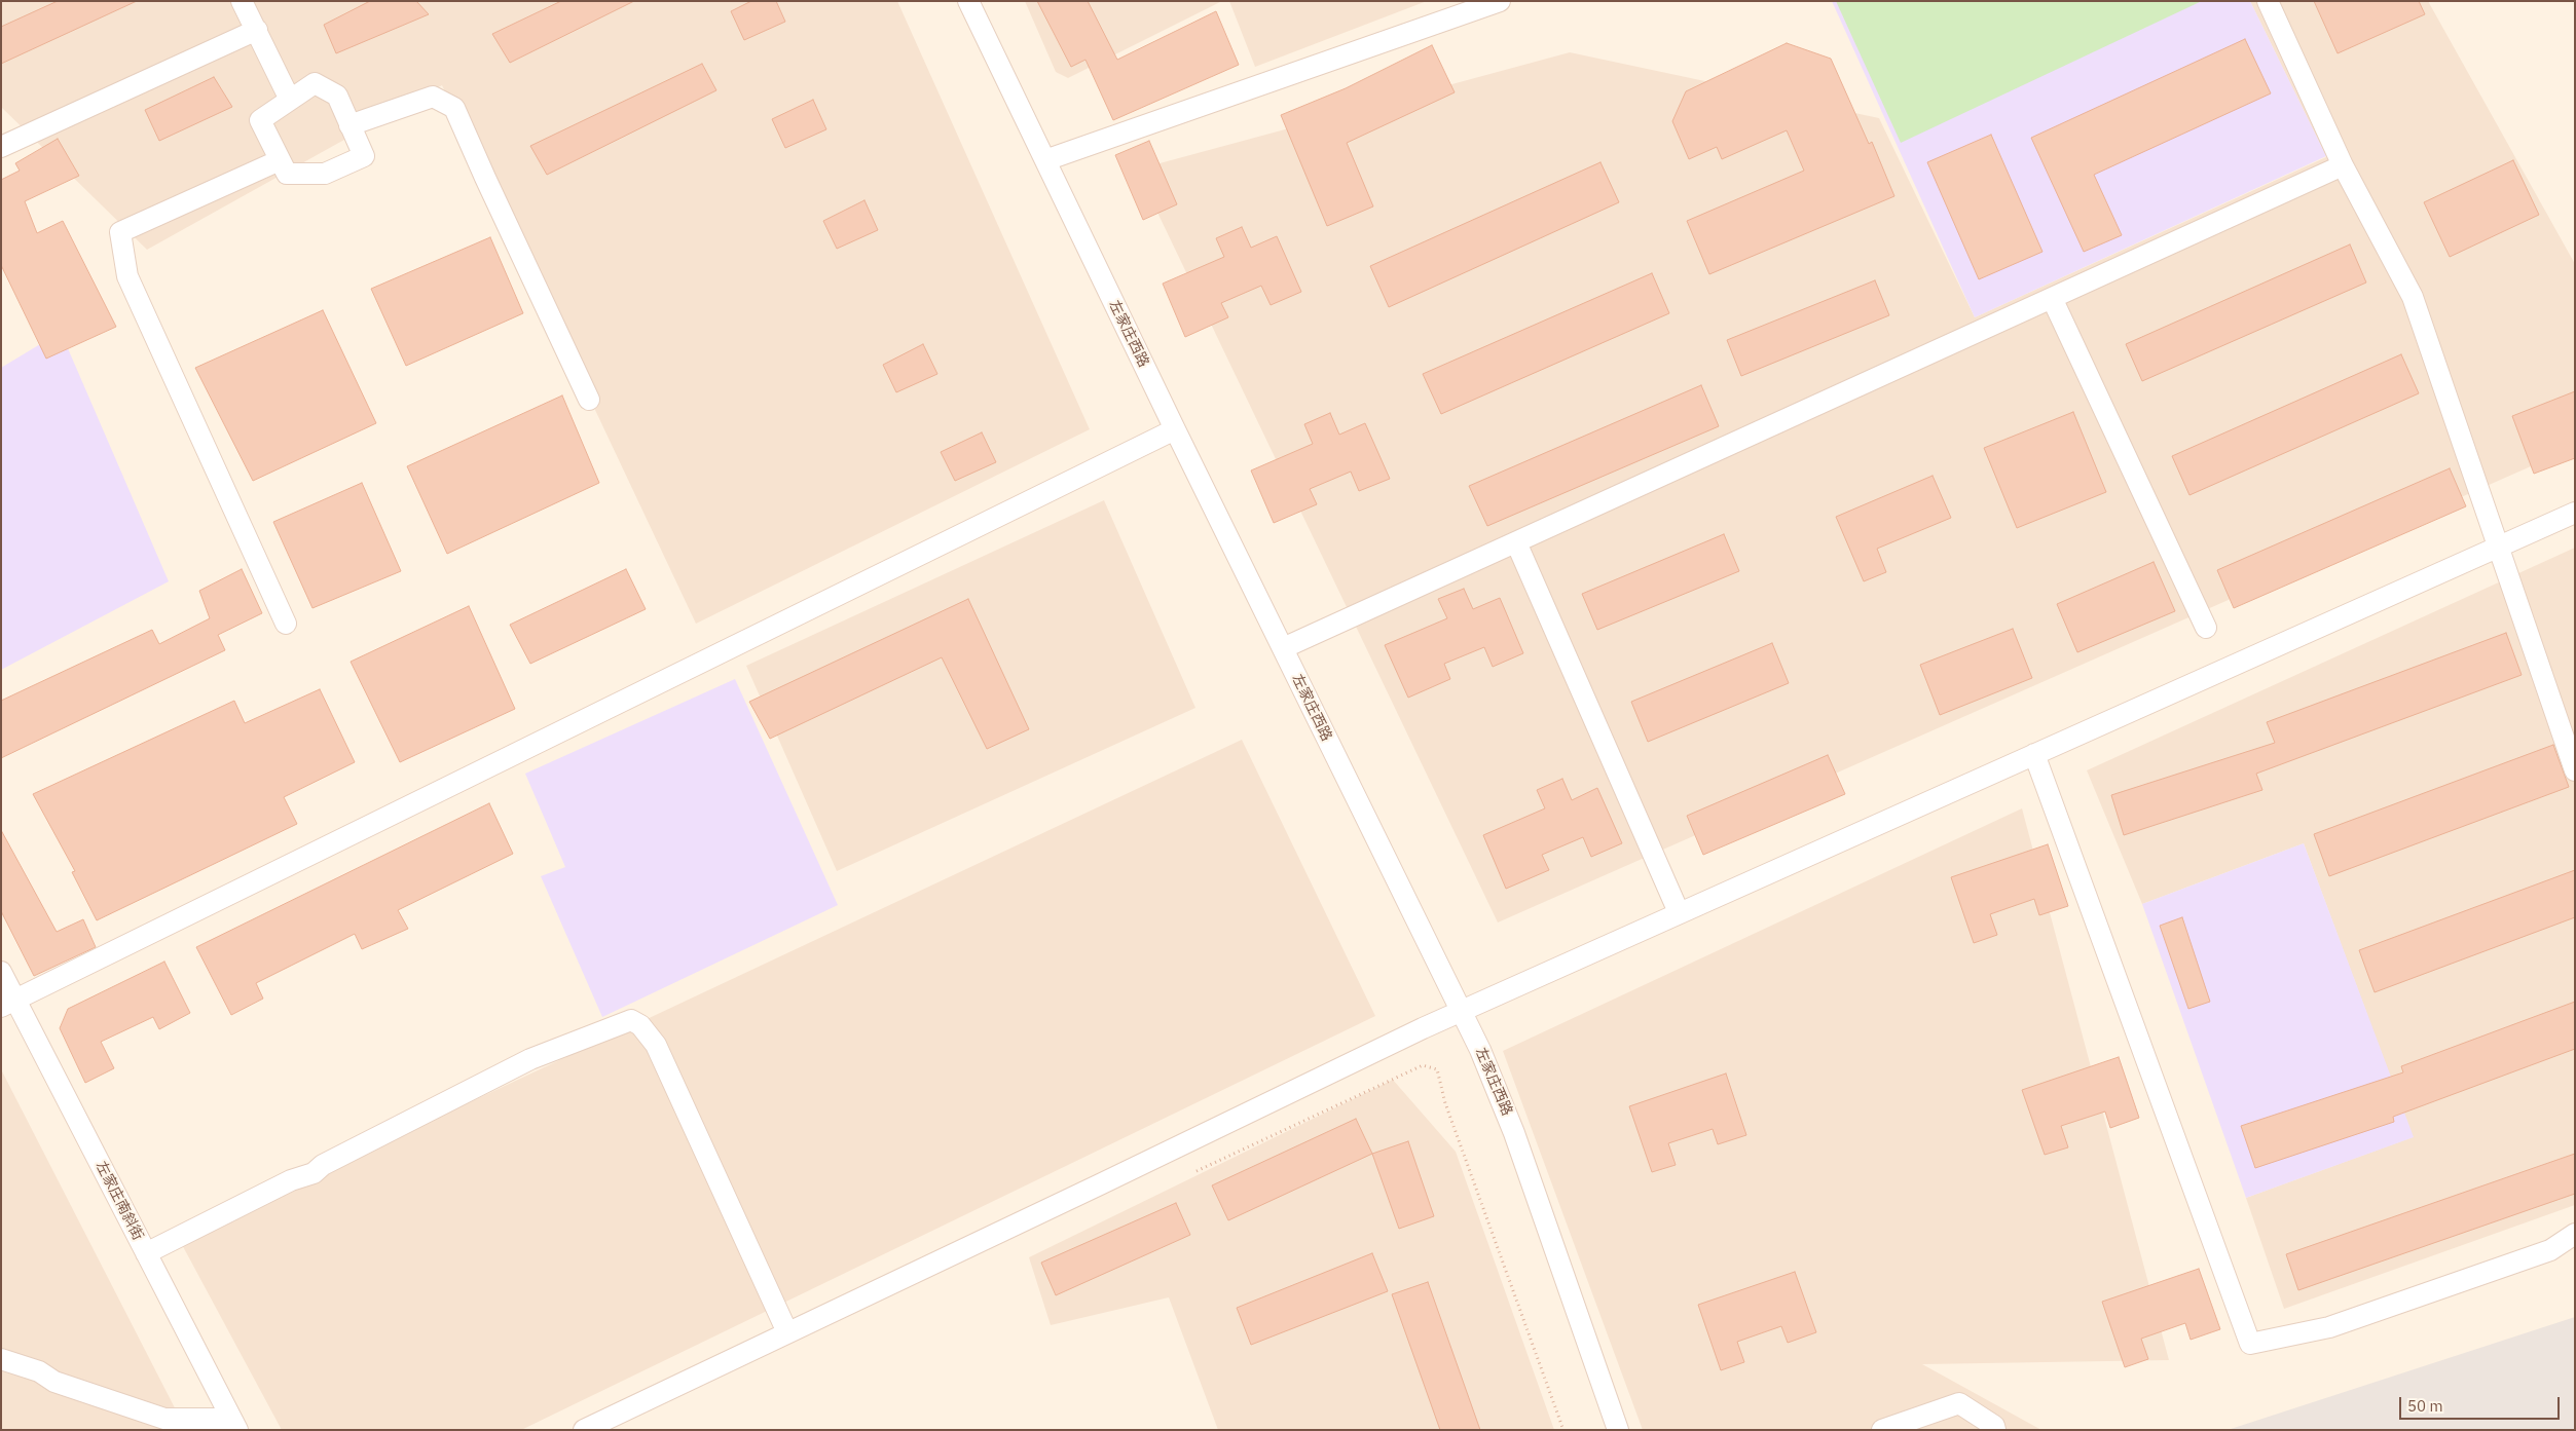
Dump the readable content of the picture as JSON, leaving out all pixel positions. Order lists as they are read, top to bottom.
{
  "streets": {
    "street": ["左家庄西路", "左家庄南斜街"]
  },
  "scale_bar": "50 m"
}
